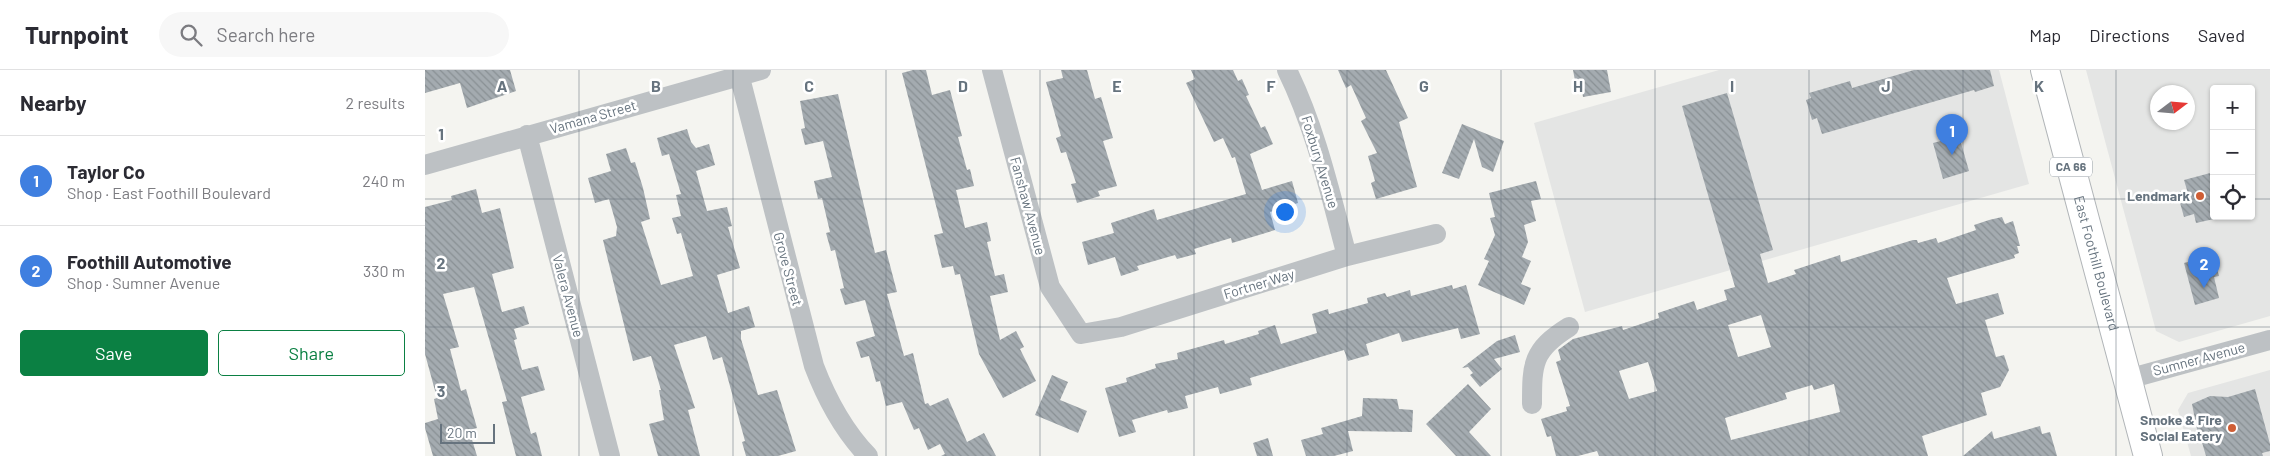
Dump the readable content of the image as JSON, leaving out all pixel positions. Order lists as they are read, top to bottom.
{
  "streets": {
    "main road": ["CA 66", "East Foothill Boulevard"],
    "street": [
      "Vamana Street",
      "Foxbury Avenue",
      "Fanshaw Avenue",
      "Grove Street",
      "Fortner Way",
      "Valera Avenue",
      "Sumner Avenue"
    ]
  },
  "crossings": [
    ["Vamana Street", "Grove Street"],
    ["Vamana Street", "Valera Avenue"],
    ["Foxbury Avenue", "Fortner Way"],
    ["Fanshaw Avenue", "Fortner Way"],
    ["East Foothill Boulevard", "Sumner Avenue"]
  ],
  "places": ["Lendmark", "Smoke & Fire Social Eatery"],
  "scale_bar": "20 m",
  "north": "right",
  "page": {
    "header": "Turnpoint",
    "search": "Search here",
    "nav": ["Map", "Directions", "Saved"],
    "heading": ["Nearby", "2 results"],
    "map_buttons": ["+", "−"],
    "pins": ["1", "2"],
    "list": [
      {
        "mark": "1",
        "name": "Taylor Co",
        "note": "Shop · East Foothill Boulevard",
        "value": "240 m"
      },
      {
        "mark": "2",
        "name": "Foothill Automotive",
        "note": "Shop · Sumner Avenue",
        "value": "330 m"
      }
    ],
    "buttons": ["Save", "Share"],
    "scale": "20 m"
  },
  "grid": {
    "columns": [
      "A",
      "B",
      "C",
      "D",
      "E",
      "F",
      "G",
      "H",
      "I",
      "J",
      "K"
    ],
    "rows": ["1", "2", "3"]
  }
}
